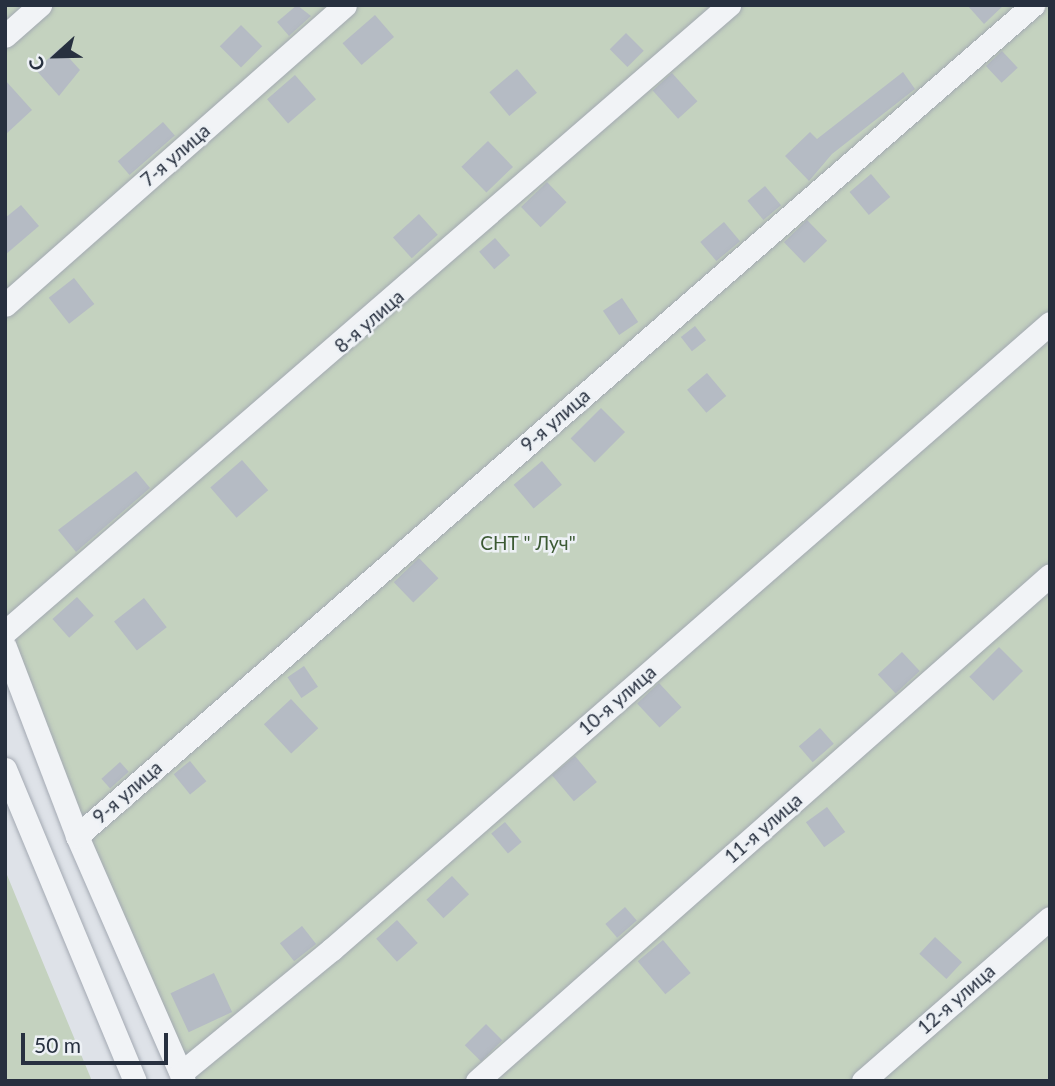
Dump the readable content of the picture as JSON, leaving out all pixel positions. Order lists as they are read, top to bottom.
{
  "streets": {
    "street": [
      "7-я улица",
      "8-я улица",
      "9-я улица",
      "10-я улица",
      "11-я улица",
      "12-я улица"
    ]
  },
  "parks": ["СНТ \" Луч\""],
  "scale_bar": "50 m",
  "north": "left"
}
